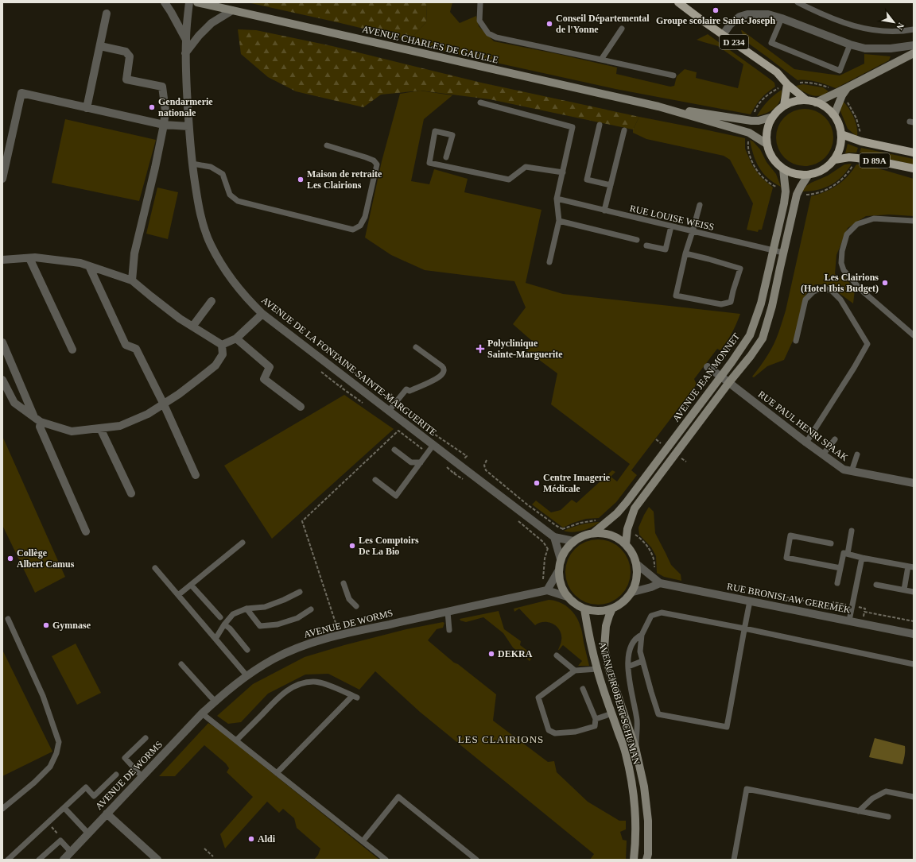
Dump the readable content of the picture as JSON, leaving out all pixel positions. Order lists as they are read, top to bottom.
{
  "streets": {
    "main road": ["D 234", "D 89A"],
    "street": [
      "AVENUE CHARLES DE GAULLE",
      "AVENUE DE LA FONTAINE SAINTE-MARGUERITE",
      "AVENUE JEAN MONNET",
      "RUE PAUL HENRI SPAAK",
      "RUE BRONISLAW GEREMEK",
      "AVENUE DE WORMS",
      "AVENUE ROBERT SCHUMAN"
    ],
    "lane": ["RUE LOUISE WEISS"]
  },
  "crossings": [
    ["D 234", "AVENUE CHARLES DE GAULLE"],
    ["D 234", "D 89A"],
    ["D 234", "AVENUE JEAN MONNET"],
    ["AVENUE CHARLES DE GAULLE", "D 89A"],
    ["AVENUE CHARLES DE GAULLE", "AVENUE JEAN MONNET"],
    ["D 89A", "AVENUE JEAN MONNET"],
    ["RUE LOUISE WEISS", "AVENUE JEAN MONNET"],
    ["AVENUE DE LA FONTAINE SAINTE-MARGUERITE", "AVENUE JEAN MONNET"],
    ["AVENUE DE LA FONTAINE SAINTE-MARGUERITE", "RUE BRONISLAW GEREMEK"],
    ["AVENUE DE LA FONTAINE SAINTE-MARGUERITE", "AVENUE DE WORMS"],
    ["AVENUE DE LA FONTAINE SAINTE-MARGUERITE", "AVENUE ROBERT SCHUMAN"],
    ["AVENUE JEAN MONNET", "RUE PAUL HENRI SPAAK"],
    ["AVENUE JEAN MONNET", "RUE BRONISLAW GEREMEK"],
    ["AVENUE JEAN MONNET", "AVENUE DE WORMS"],
    ["AVENUE JEAN MONNET", "AVENUE ROBERT SCHUMAN"],
    ["RUE BRONISLAW GEREMEK", "AVENUE DE WORMS"],
    ["RUE BRONISLAW GEREMEK", "AVENUE ROBERT SCHUMAN"],
    ["AVENUE DE WORMS", "AVENUE ROBERT SCHUMAN"]
  ],
  "districts": ["LES CLAIRIONS"],
  "places": {
    "other": [
      "Groupe scolaire Saint-Joseph",
      "Conseil Départemental de l'Yonne",
      "Gendarmerie nationale",
      "Maison de retraite Les Clairions",
      "Les Clairions (Hotel Ibis Budget)",
      "Centre Imagerie Médicale",
      "Les Comptoirs De La Bio",
      "Collège Albert Camus",
      "Gymnase",
      "DEKRA",
      "Aldi"
    ],
    "health": ["Polyclinique Sainte-Marguerite"]
  },
  "north": "bottom right"
}
